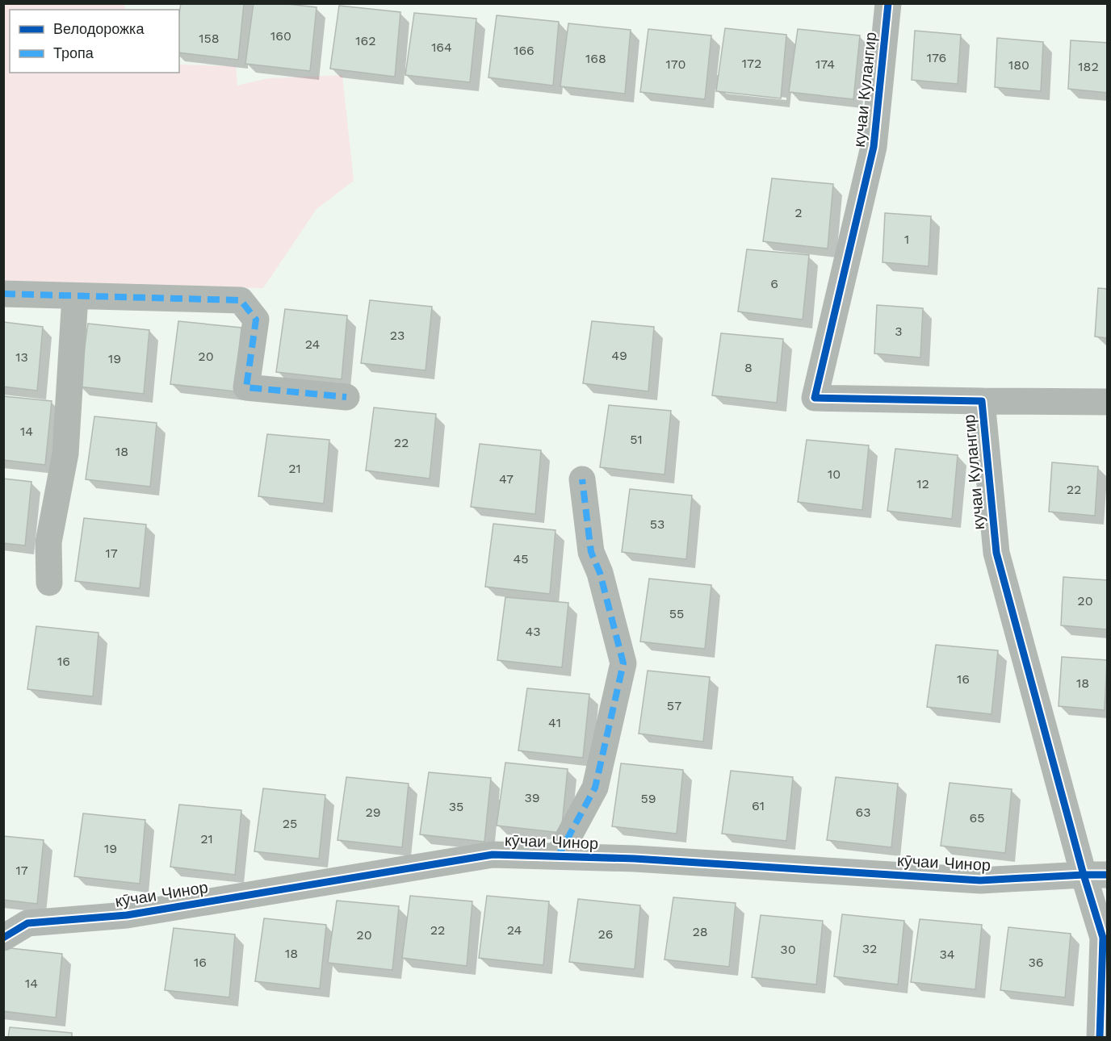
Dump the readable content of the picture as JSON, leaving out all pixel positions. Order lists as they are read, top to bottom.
{
  "streets": {
    "street": ["кучаи Кулангир", "кӯчаи Чинор"]
  },
  "crossings": [
    ["кучаи Кулангир", "кӯчаи Чинор"]
  ],
  "house_numbers": [
    "160",
    "158",
    "162",
    "164",
    "166",
    "176",
    "168",
    "172",
    "170",
    "174",
    "180",
    "182",
    "2",
    "1",
    "6",
    "3",
    "23",
    "24",
    "49",
    "20",
    "13",
    "19",
    "8",
    "14",
    "51",
    "22",
    "18",
    "21",
    "10",
    "47",
    "12",
    "22",
    "53",
    "17",
    "45",
    "20",
    "55",
    "43",
    "16",
    "16",
    "18",
    "57",
    "41",
    "39",
    "59",
    "61",
    "35",
    "29",
    "63",
    "65",
    "25",
    "21",
    "19",
    "17",
    "22",
    "24",
    "28",
    "26",
    "20",
    "32",
    "30",
    "18",
    "34",
    "16",
    "36",
    "14"
  ],
  "legend": ["Велодорожка", "Тропа"]
}
